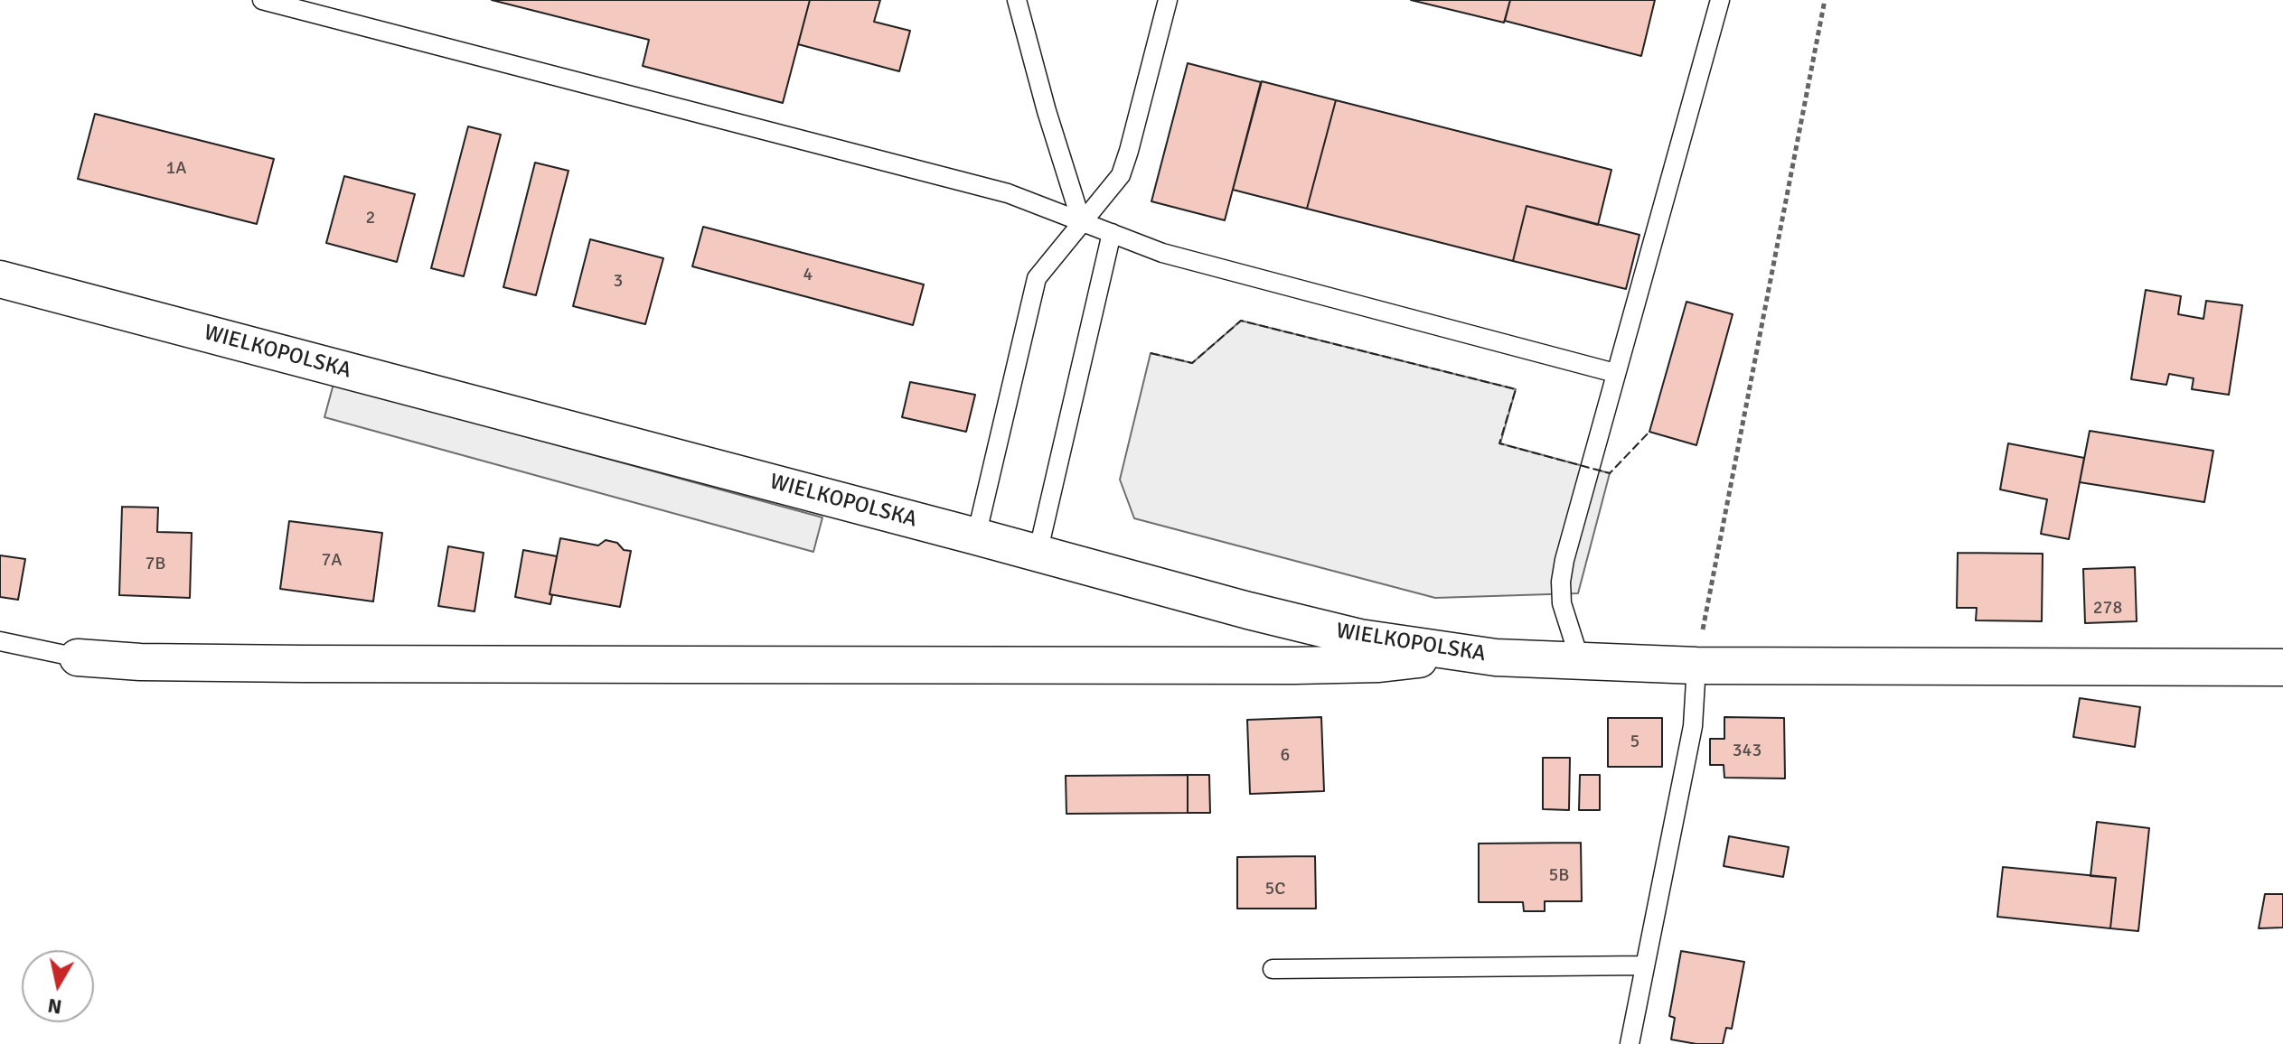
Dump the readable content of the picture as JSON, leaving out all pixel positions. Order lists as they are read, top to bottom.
{
  "streets": {
    "street": ["WIELKOPOLSKA"]
  },
  "house_numbers": [
    "1A",
    "2",
    "4",
    "3",
    "7A",
    "7B",
    "278",
    "5",
    "343",
    "6",
    "5B",
    "5C"
  ],
  "north": "bottom"
}
